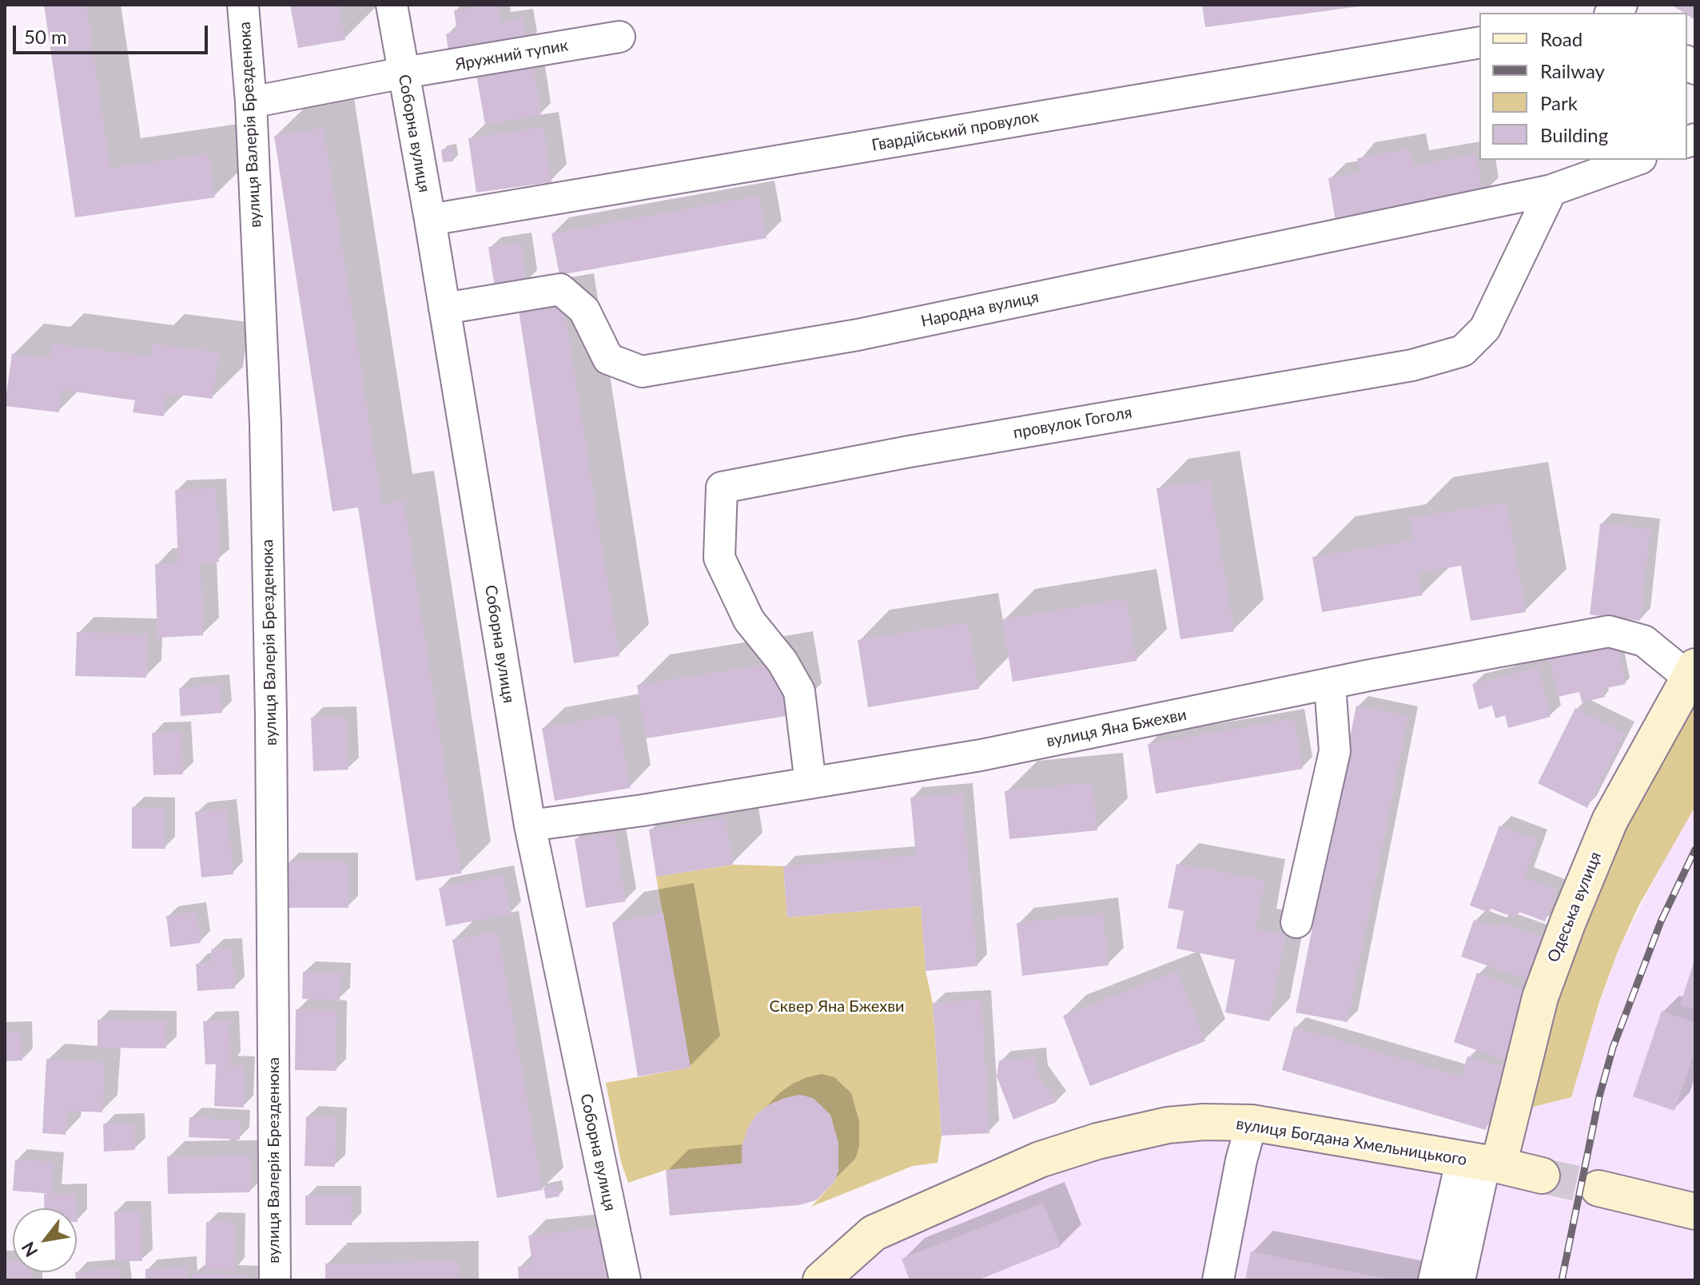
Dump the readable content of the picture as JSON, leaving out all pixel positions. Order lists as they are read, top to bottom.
{
  "streets": {
    "street": [
      "Яружний тупик",
      "вулиця Валерія Брезденюка",
      "Гвардійський провулок",
      "Соборна вулиця",
      "Народна вулиця",
      "провулок Гоголя",
      "вулиця Яна Бжехви",
      "Одеська вулиця",
      "вулиця Богдана Хмельницького"
    ]
  },
  "crossings": [
    ["Яружний тупик", "вулиця Валерія Брезденюка"],
    ["Яружний тупик", "Соборна вулиця"],
    ["Гвардійський провулок", "Соборна вулиця"],
    ["Соборна вулиця", "Народна вулиця"],
    ["Соборна вулиця", "вулиця Яна Бжехви"],
    ["Народна вулиця", "провулок Гоголя"],
    ["провулок Гоголя", "вулиця Яна Бжехви"],
    ["вулиця Яна Бжехви", "Одеська вулиця"],
    ["Одеська вулиця", "вулиця Богдана Хмельницького"]
  ],
  "parks": ["Сквер Яна Бжехви"],
  "legend": [
    "Road",
    "Railway",
    "Park",
    "Building"
  ],
  "scale_bar": "50 m",
  "north": "bottom left"
}
